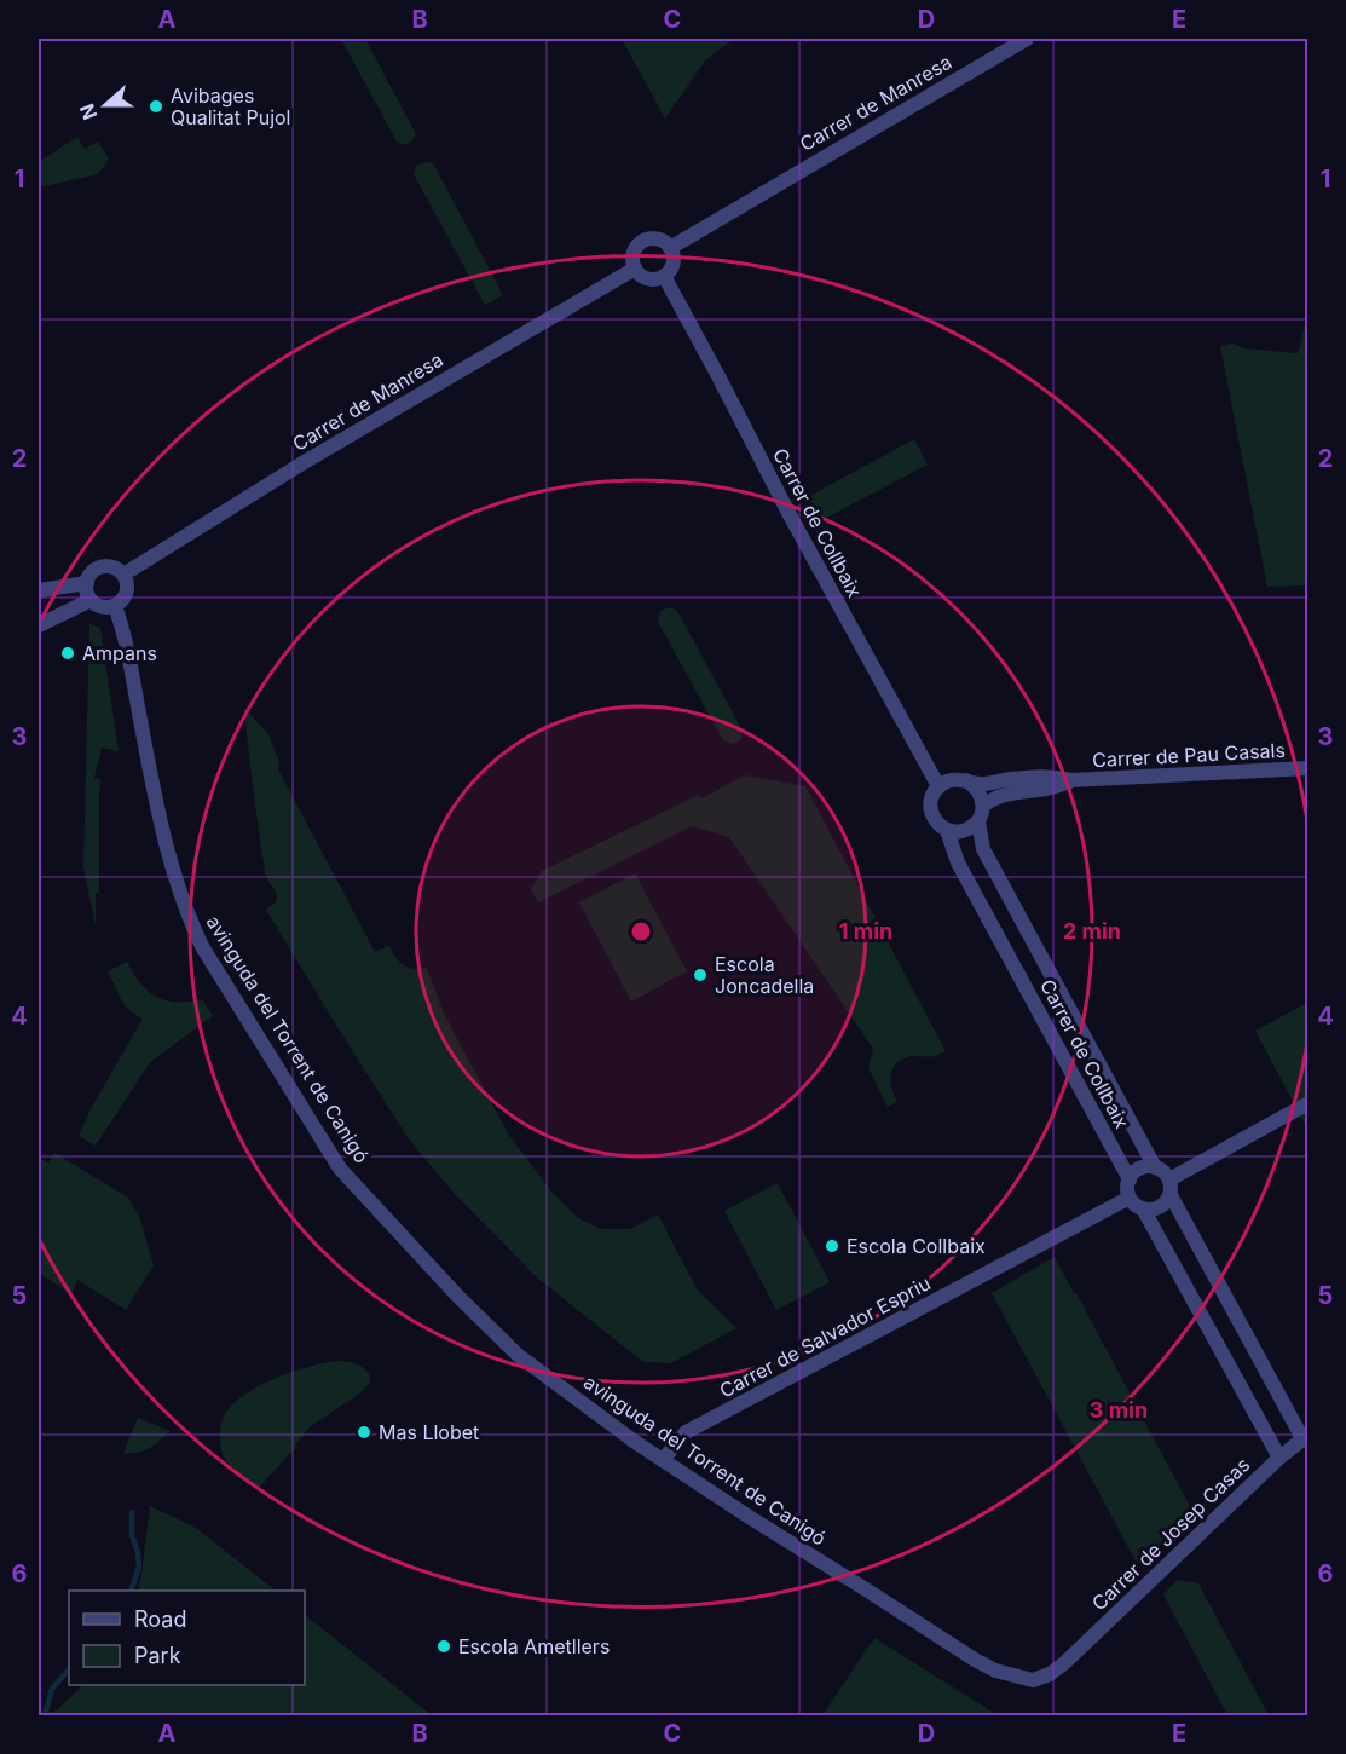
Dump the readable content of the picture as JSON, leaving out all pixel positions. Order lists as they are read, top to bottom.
{
  "streets": {
    "street": [
      "Carrer de Manresa",
      "Carrer de Collbaix",
      "Carrer de Pau Casals",
      "avinguda del Torrent de Canigó",
      "Carrer de Salvador Espriu",
      "Carrer de Josep Casas"
    ]
  },
  "crossings": [
    ["Carrer de Manresa", "Carrer de Collbaix"],
    ["Carrer de Manresa", "avinguda del Torrent de Canigó"],
    ["Carrer de Collbaix", "Carrer de Pau Casals"],
    ["Carrer de Collbaix", "Carrer de Salvador Espriu"],
    ["avinguda del Torrent de Canigó", "Carrer de Salvador Espriu"],
    ["avinguda del Torrent de Canigó", "Carrer de Josep Casas"]
  ],
  "places": [
    "Avibages Qualitat Pujol",
    "Ampans",
    "Escola Joncadella",
    "Escola Collbaix",
    "Mas Llobet",
    "Escola Ametllers"
  ],
  "legend": ["Road", "Park"],
  "north": "left",
  "grid": {
    "columns": [
      "A",
      "B",
      "C",
      "D",
      "E"
    ],
    "rows": [
      "1",
      "2",
      "3",
      "4",
      "5",
      "6"
    ]
  },
  "rings": ["1 min", "2 min", "3 min"]
}
